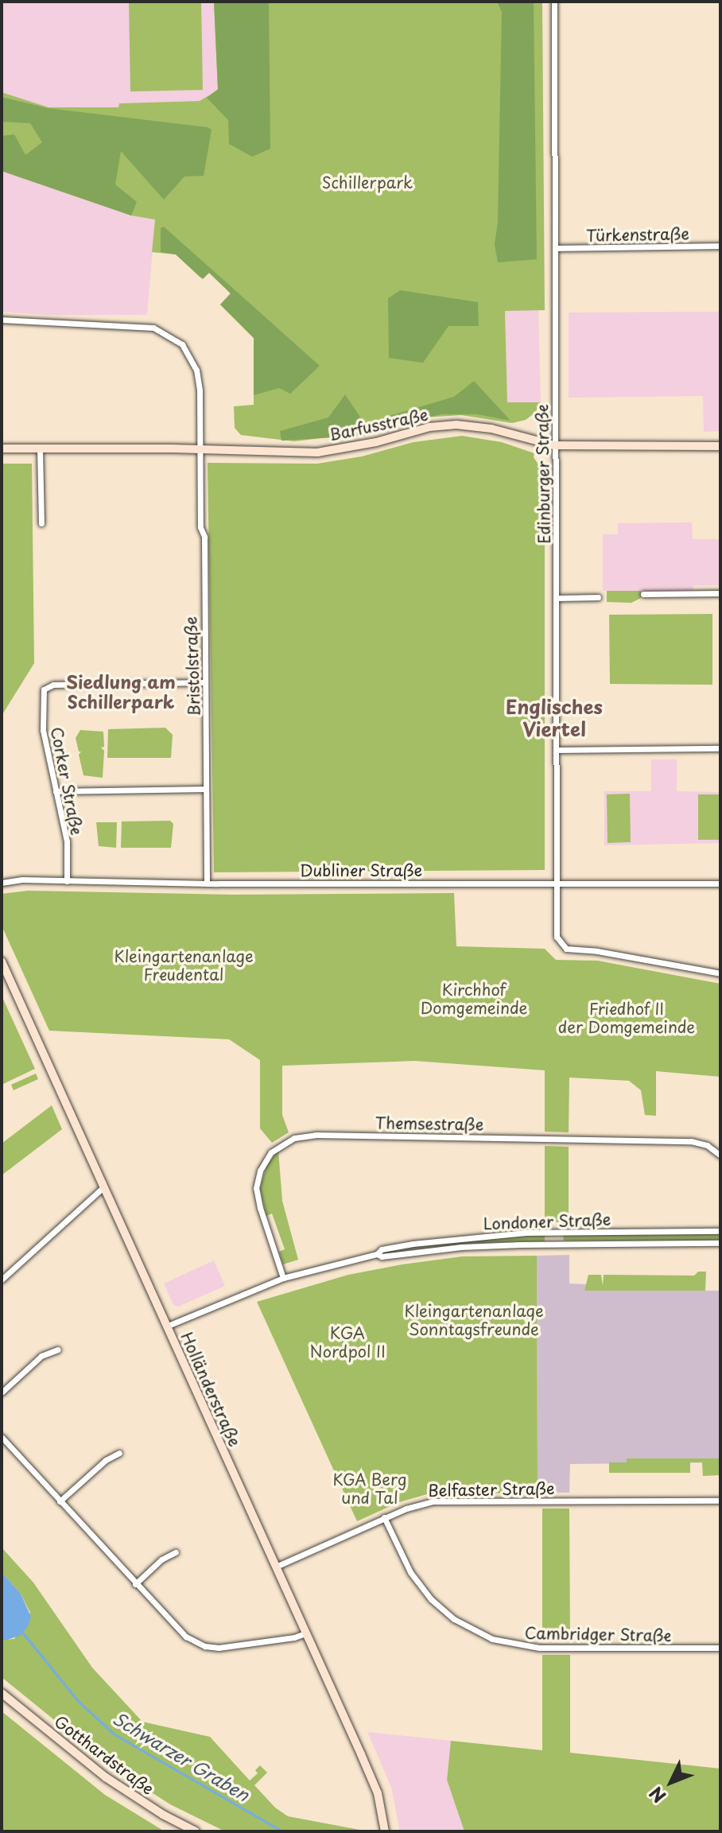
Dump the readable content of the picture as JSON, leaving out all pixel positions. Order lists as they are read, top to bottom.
{
  "streets": {
    "main road": ["Barfusstraße", "Holländerstraße", "Gotthardstraße"],
    "street": [
      "Türkenstraße",
      "Edinburger Straße",
      "Bristolstraße",
      "Corker Straße",
      "Dubliner Straße",
      "Themsestraße",
      "Londoner Straße",
      "Belfaster Straße",
      "Cambridger Straße"
    ]
  },
  "crossings": [
    ["Türkenstraße", "Edinburger Straße"],
    ["Barfusstraße", "Edinburger Straße"],
    ["Barfusstraße", "Bristolstraße"],
    ["Edinburger Straße", "Dubliner Straße"],
    ["Bristolstraße", "Corker Straße"],
    ["Bristolstraße", "Dubliner Straße"],
    ["Corker Straße", "Dubliner Straße"],
    ["Themsestraße", "Londoner Straße"],
    ["Londoner Straße", "Holländerstraße"],
    ["Holländerstraße", "Belfaster Straße"],
    ["Belfaster Straße", "Cambridger Straße"]
  ],
  "districts": ["Siedlung am Schillerpark", "Englisches Viertel"],
  "water": ["Schwarzer Graben"],
  "parks": [
    "Schillerpark",
    "Kleingartenanlage Freudental",
    "Kirchhof Domgemeinde",
    "Friedhof II der Domgemeinde",
    "Kleingartenanlage Sonntagsfreunde",
    "KGA Nordpol II",
    "KGA Berg und Tal"
  ],
  "north": "bottom left"
}
